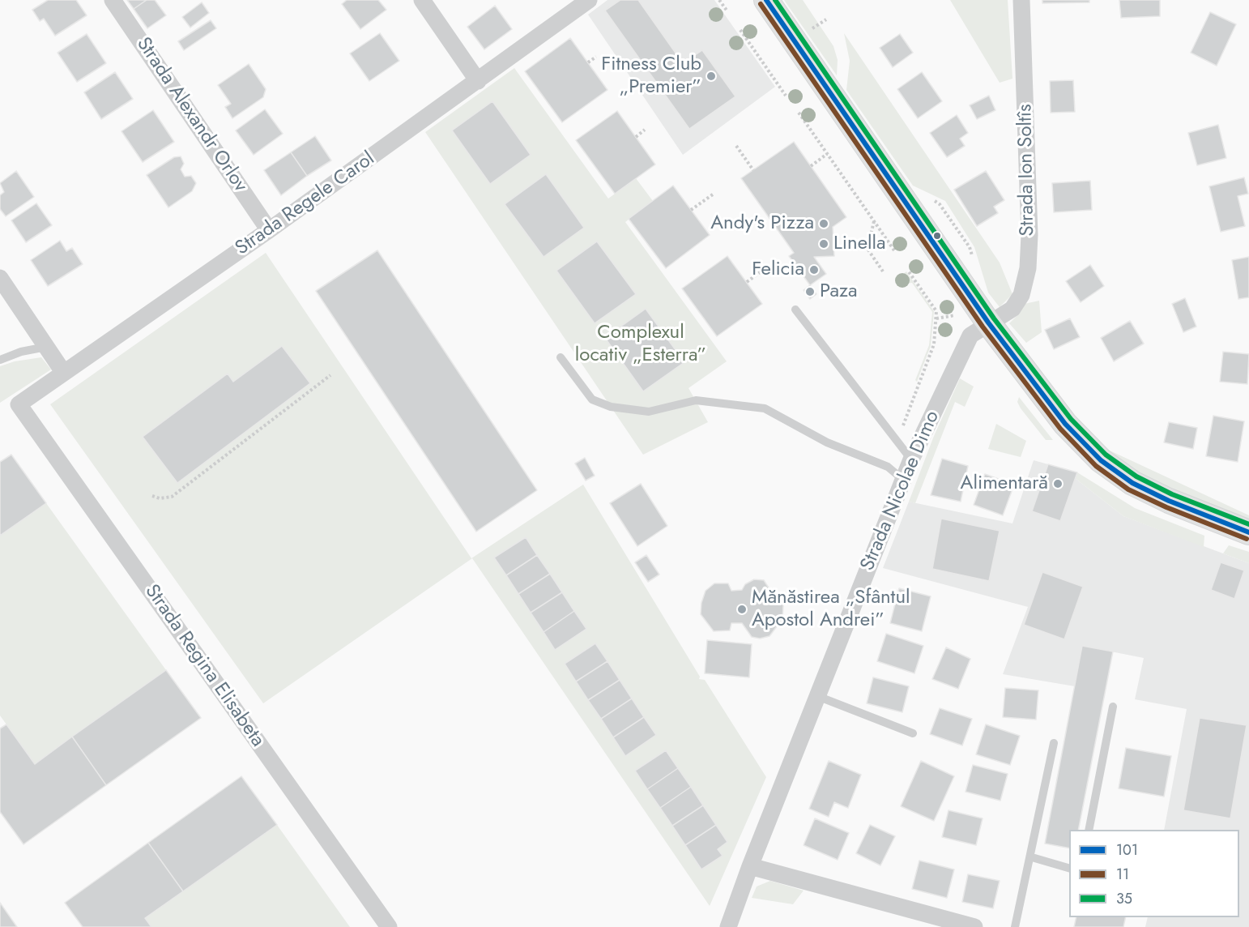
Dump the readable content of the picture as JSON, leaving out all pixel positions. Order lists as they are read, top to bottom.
{
  "streets": {
    "street": [
      "Strada Alexandr Orlov",
      "Strada Ion Soltîs",
      "Strada Regele Carol",
      "Strada Nicolae Dimo",
      "Strada Regina Elisabeta"
    ]
  },
  "crossings": [
    ["Strada Alexandr Orlov", "Strada Regele Carol"],
    ["Strada Ion Soltîs", "Strada Nicolae Dimo"],
    ["Strada Regele Carol", "Strada Regina Elisabeta"]
  ],
  "parks": ["Complexul locativ „Esterra”"],
  "places": [
    "Fitness Club „Premier”",
    "Andy's Pizza",
    "Linella",
    "Felicia",
    "Paza",
    "Alimentară",
    "Mănăstirea „Sfântul Apostol Andrei”"
  ],
  "lines": ["transit line 101", "transit line 35", "transit line 11"],
  "legend": ["101", "11", "35"]
}
